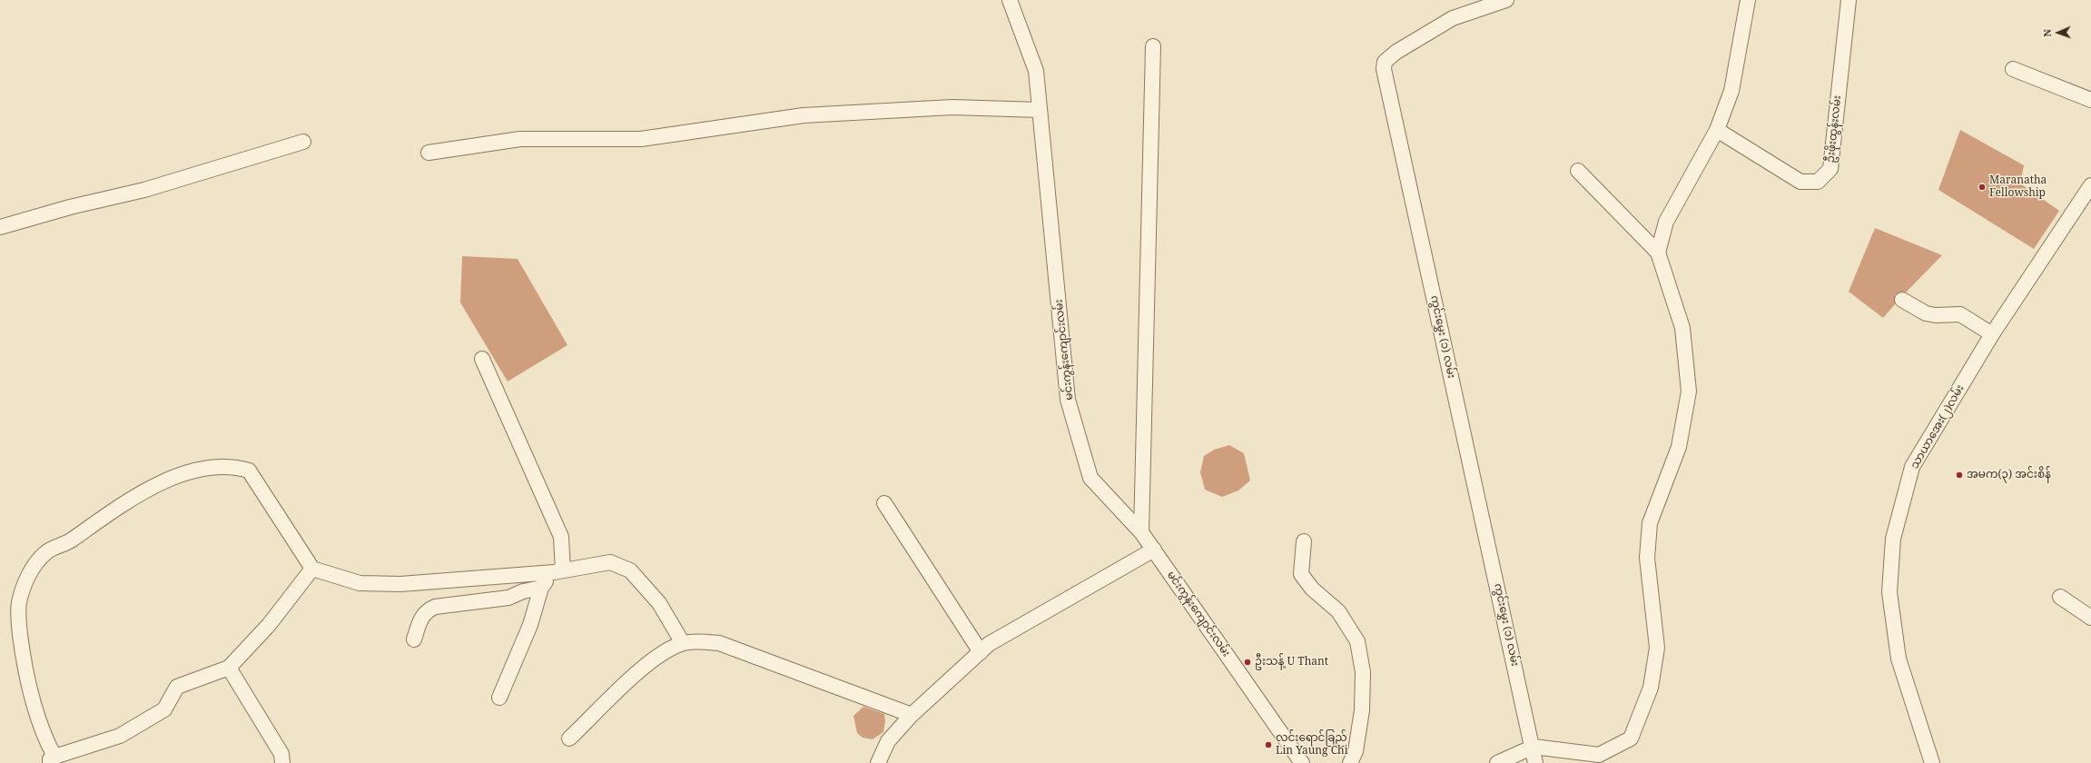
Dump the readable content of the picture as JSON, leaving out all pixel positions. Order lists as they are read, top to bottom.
{
  "streets": {
    "street": [
      "ဦးဖိုးထွန်းလမ်း",
      "ကွင်းမွှေး (၁) လမ်း",
      "မင်းကွန်းကျောင်းလမ်း",
      "သာယာအေး(၂)လမ်း"
    ]
  },
  "places": [
    "Maranatha Fellowship",
    "အမက(၃) အင်းစိန်",
    "ဦးသန့် U Thant",
    "လင်းရောင်ခြည် Lin Yaung Chi"
  ],
  "north": "left"
}
